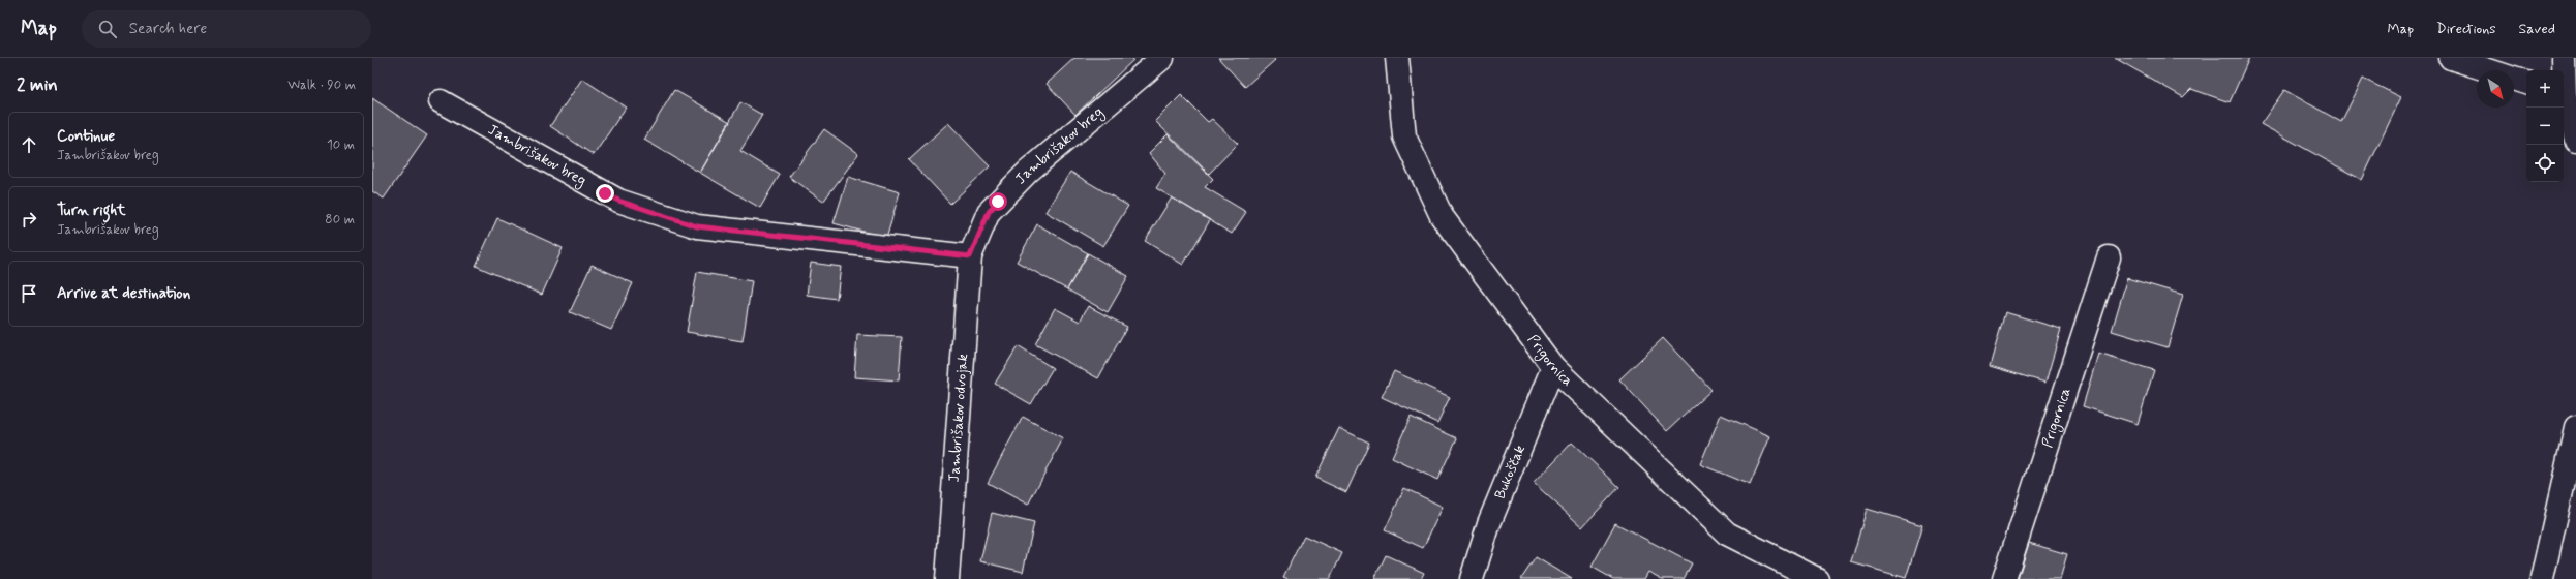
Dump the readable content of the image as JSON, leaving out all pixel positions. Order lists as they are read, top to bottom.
{
  "streets": {
    "street": [
      "Jambrišakov breg",
      "Prigornica",
      "Jambrišakov odvojak",
      "Bukoščak"
    ]
  },
  "crossings": [
    ["Jambrišakov breg", "Jambrišakov odvojak"],
    ["Prigornica", "Bukoščak"]
  ],
  "north": "bottom right",
  "page": {
    "header": "Map",
    "search": "Search here",
    "nav": ["Map", "Directions", "Saved"],
    "heading": ["2 min", "Walk · 90 m"],
    "map_buttons": ["+", "−"],
    "list": [
      ["Continue", "Jambrišakov breg", "10 m"],
      ["Turn right", "Jambrišakov breg", "80 m"],
      "Arrive at destination"
    ]
  }
}
